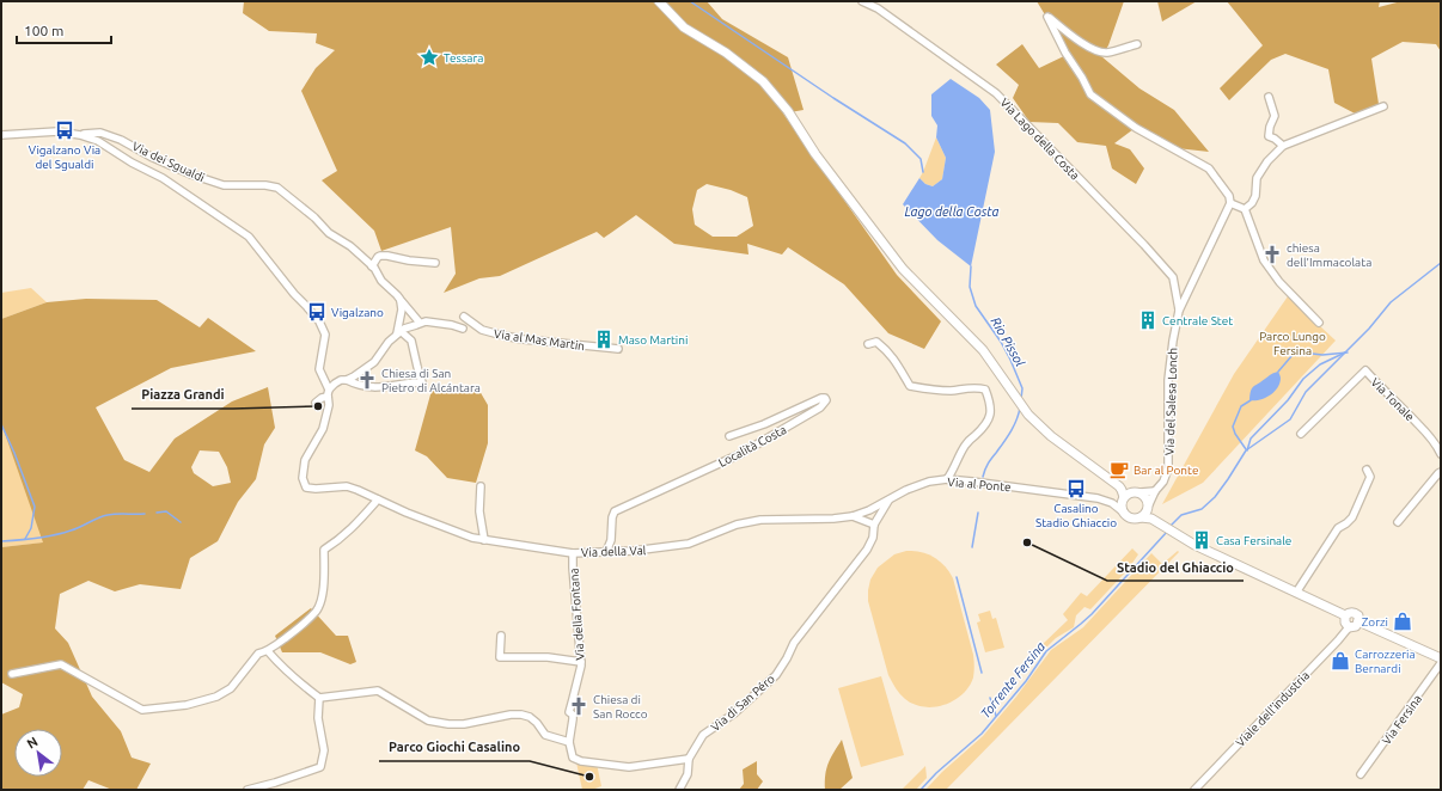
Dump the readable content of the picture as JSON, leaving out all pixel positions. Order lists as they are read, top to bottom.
{
  "streets": {
    "street": [
      "Via Lago della Costa",
      "Via dei Sgualdi",
      "Via al Mas Martin",
      "Via Tonale",
      "Via del Salesa Lonch",
      "Località Costa",
      "Via al Ponte",
      "Via della Val",
      "Via della Fontana",
      "Via di San Péro",
      "Viale dell'industria",
      "Via Fersina"
    ]
  },
  "crossings": [
    ["Via Lago della Costa", "Via del Salesa Lonch"],
    ["Via del Salesa Lonch", "Via al Ponte"],
    ["Località Costa", "Via della Val"],
    ["Via al Ponte", "Via della Val"],
    ["Via al Ponte", "Via di San Péro"],
    ["Via della Val", "Via della Fontana"],
    ["Via della Fontana", "Via di San Péro"]
  ],
  "water": ["Lago della Costa", "Rio Pissol", "Torrente Fersina"],
  "parks": ["Parco Lungo Fersina"],
  "places": {
    "place": ["Tessara"],
    "bus stop": ["Vigalzano Via del Sgualdi", "Vigalzano", "Casalino Stadio Ghiaccio"],
    "church": ["chiesa dell'Immacolata", "Chiesa di San Pietro di Alcántara", "Chiesa di San Rocco"],
    "building": ["Centrale Stet", "Maso Martini", "Casa Fersinale"],
    "other": ["Piazza Grandi", "Stadio del Ghiaccio", "Parco Giochi Casalino"],
    "cafe": ["Bar al Ponte"],
    "shop": ["Zorzi", "Carrozzeria Bernardi"]
  },
  "scale_bar": "100 m",
  "north": "top left"
}
